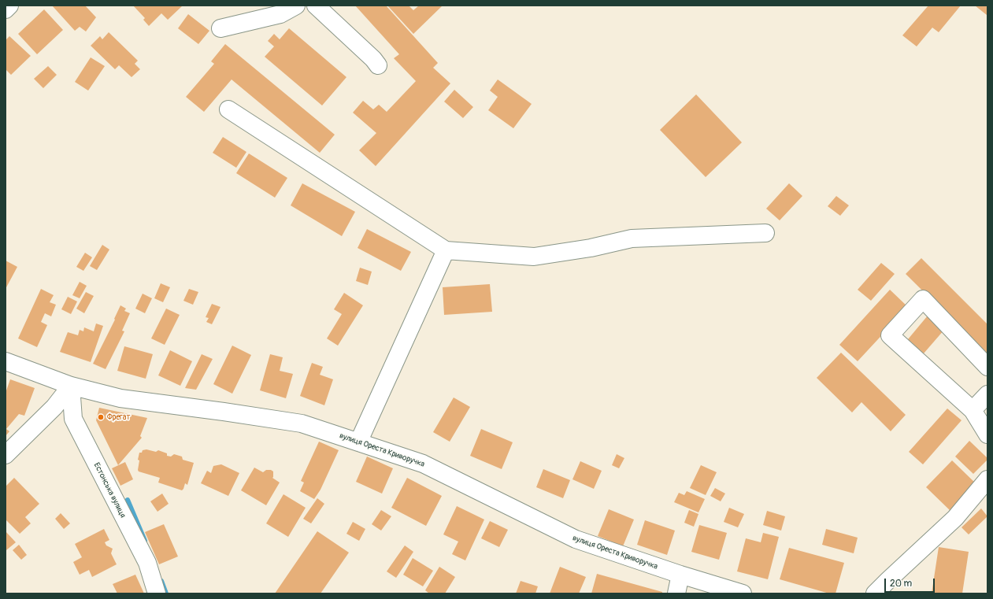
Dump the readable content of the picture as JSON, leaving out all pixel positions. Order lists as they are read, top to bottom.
{
  "streets": {
    "street": ["вулиця Ореста Криворучка", "Естонська вулиця"]
  },
  "crossings": [
    ["вулиця Ореста Криворучка", "Естонська вулиця"]
  ],
  "places": ["Фрегат"],
  "scale_bar": "20 m"
}
